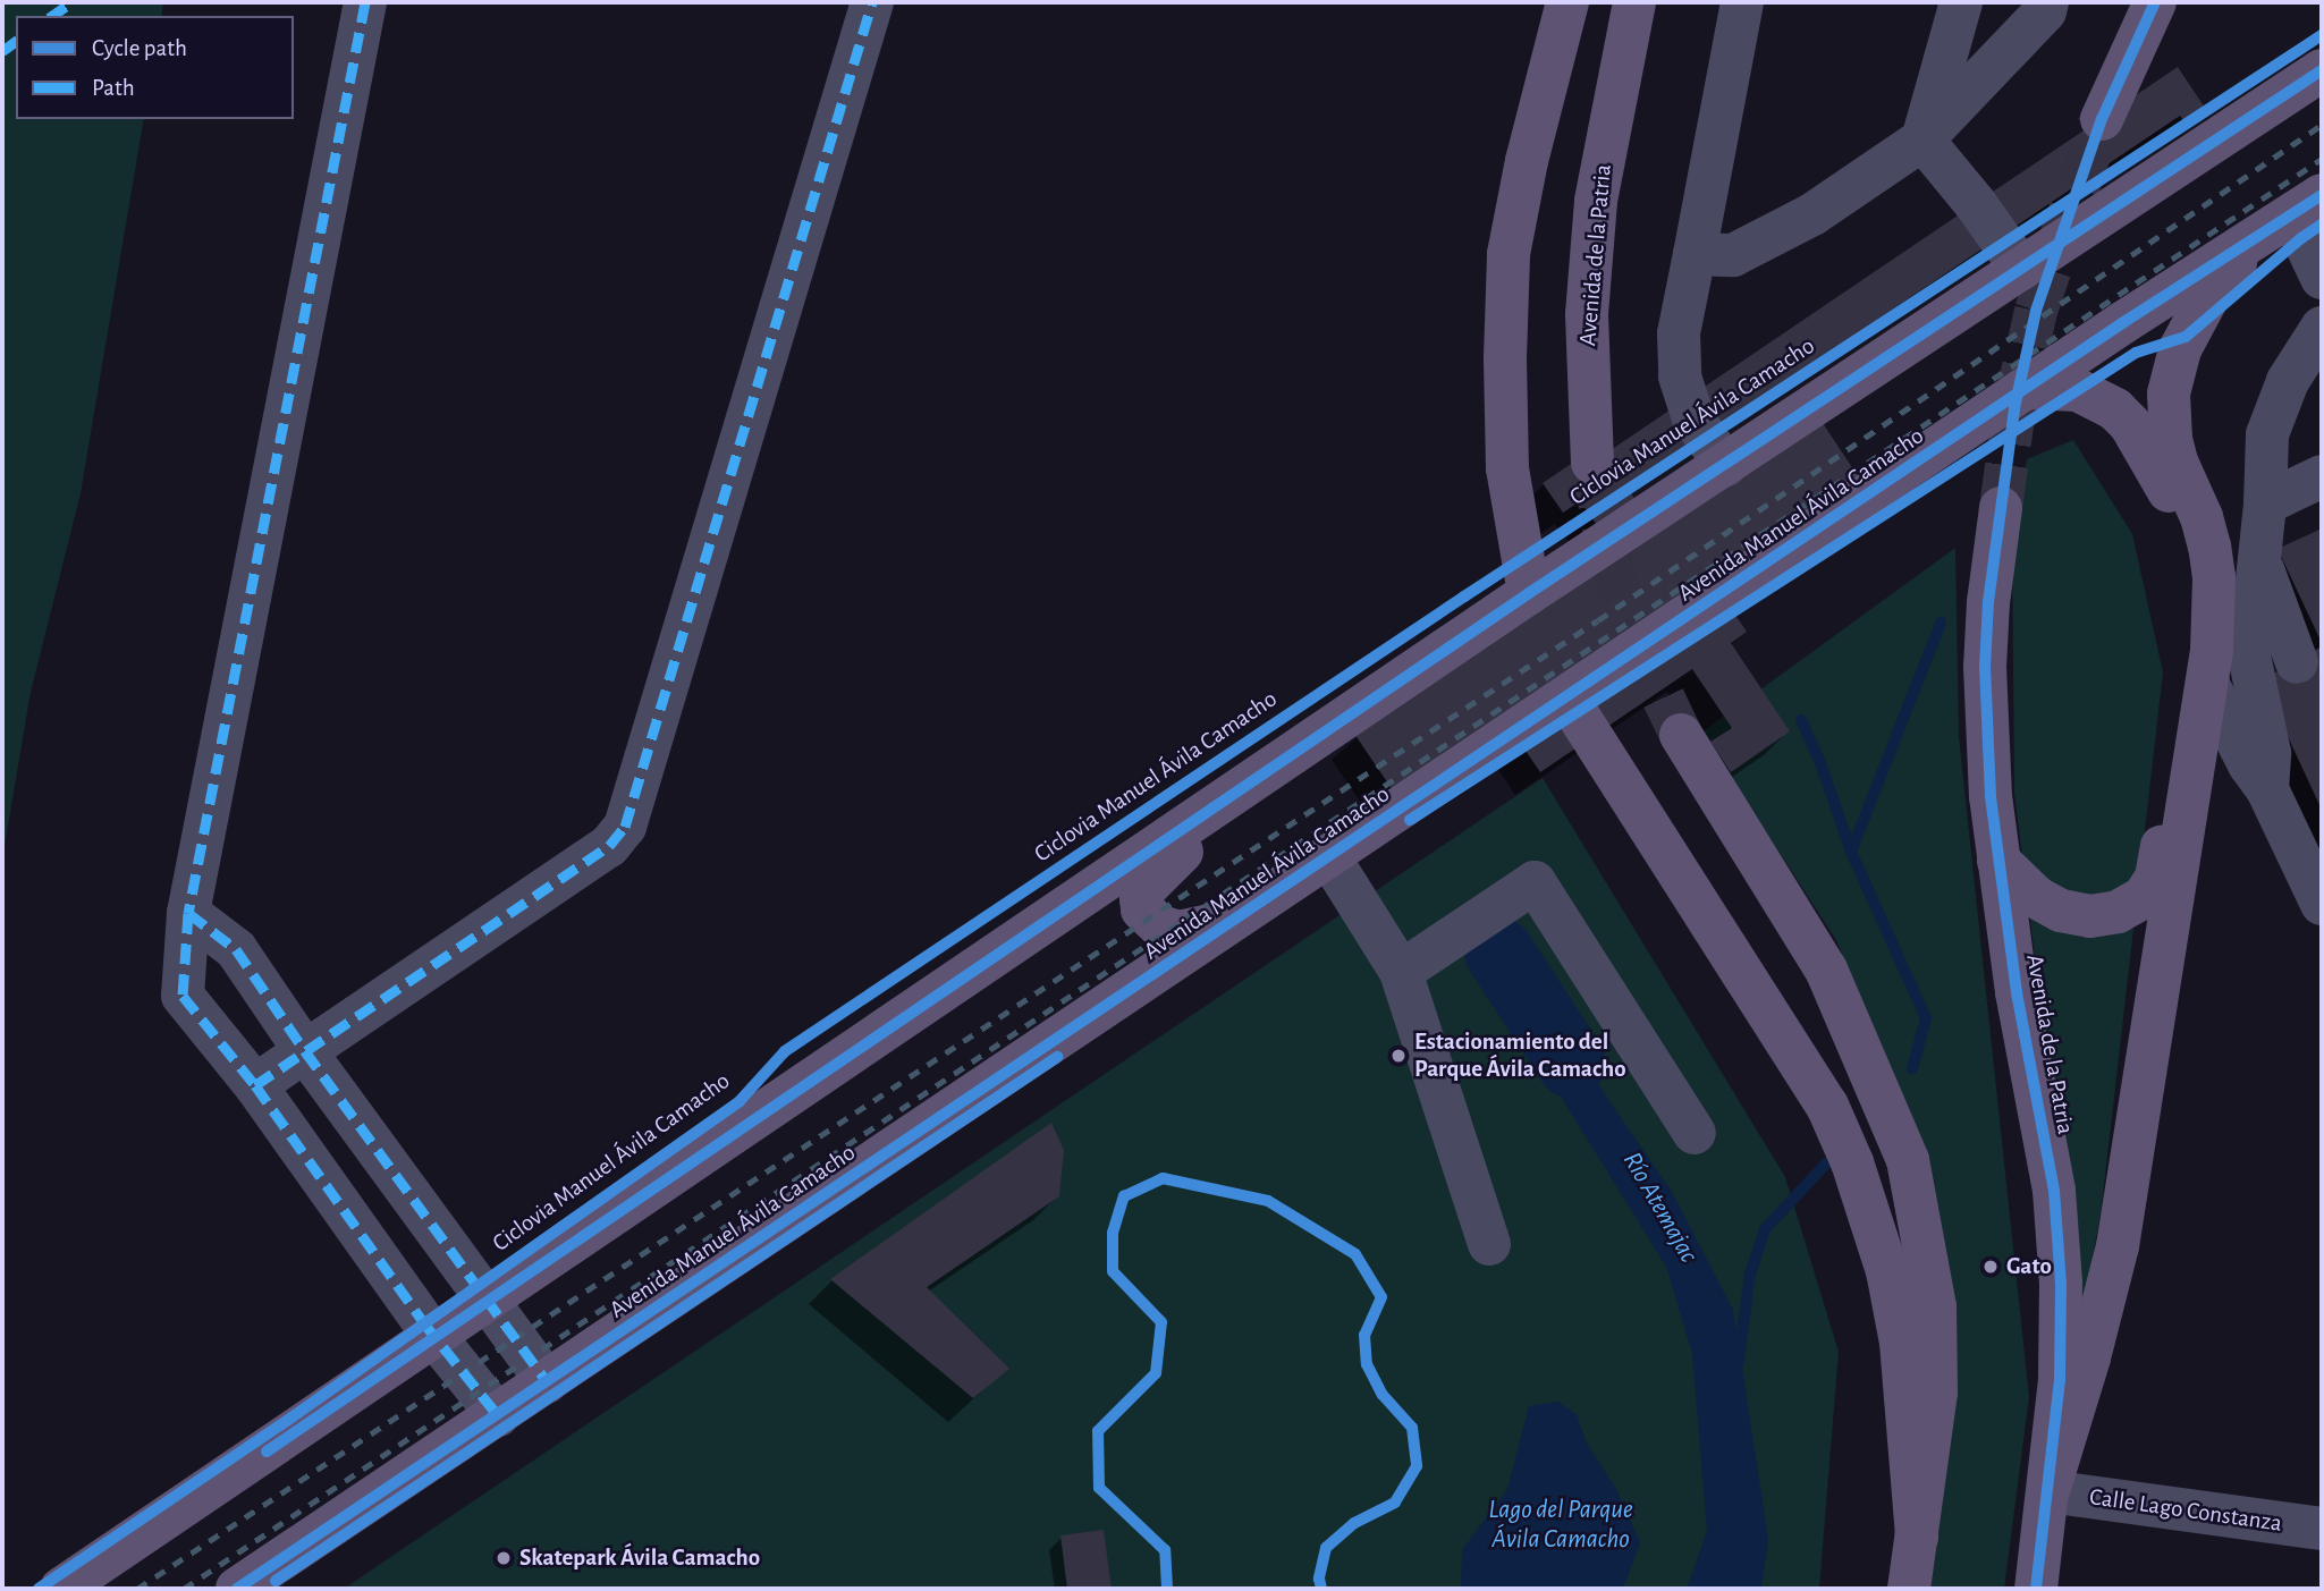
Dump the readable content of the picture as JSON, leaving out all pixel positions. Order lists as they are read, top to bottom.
{
  "streets": {
    "main road": ["Avenida de la Patria", "Avenida Manuel Ávila Camacho"],
    "street": ["Calle Lago Constanza"],
    "cycle path": ["Ciclovia Manuel Ávila Camacho"]
  },
  "crossings": [
    ["Avenida de la Patria", "Calle Lago Constanza"]
  ],
  "water": ["Río Atemajac", "Lago del Parque Ávila Camacho"],
  "places": ["Estacionamiento del Parque Ávila Camacho", "Gato", "Skatepark Ávila Camacho"],
  "legend": ["Cycle path", "Path"]
}
